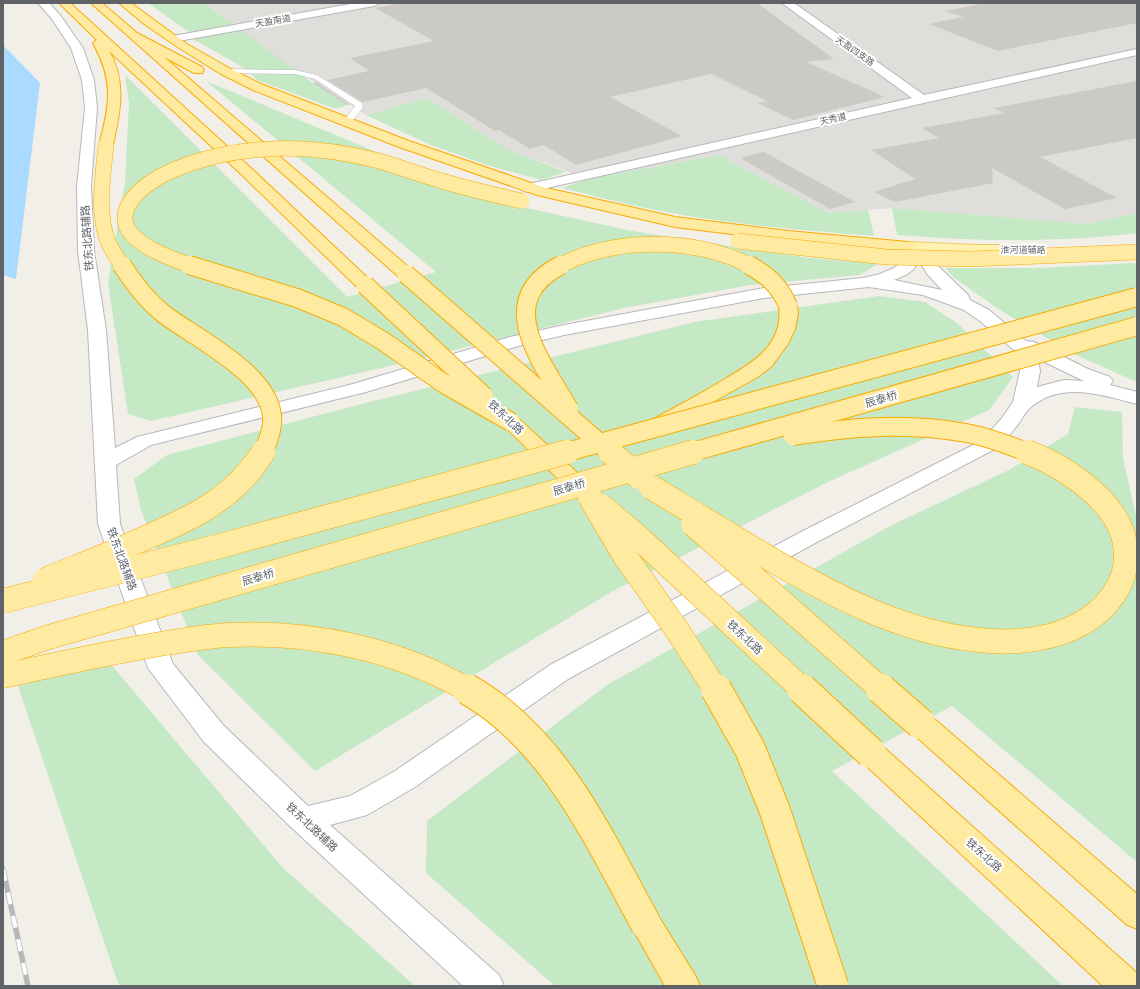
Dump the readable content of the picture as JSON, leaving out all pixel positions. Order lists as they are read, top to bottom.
{
  "streets": {
    "highway": ["辰泰桥", "铁东北路"],
    "main road": ["淮河道辅路"],
    "street": [
      "天盈南道",
      "天盈四支路",
      "天秀道",
      "铁东北路辅路"
    ]
  },
  "crossings": [
    ["天盈四支路", "天秀道"]
  ]
}
